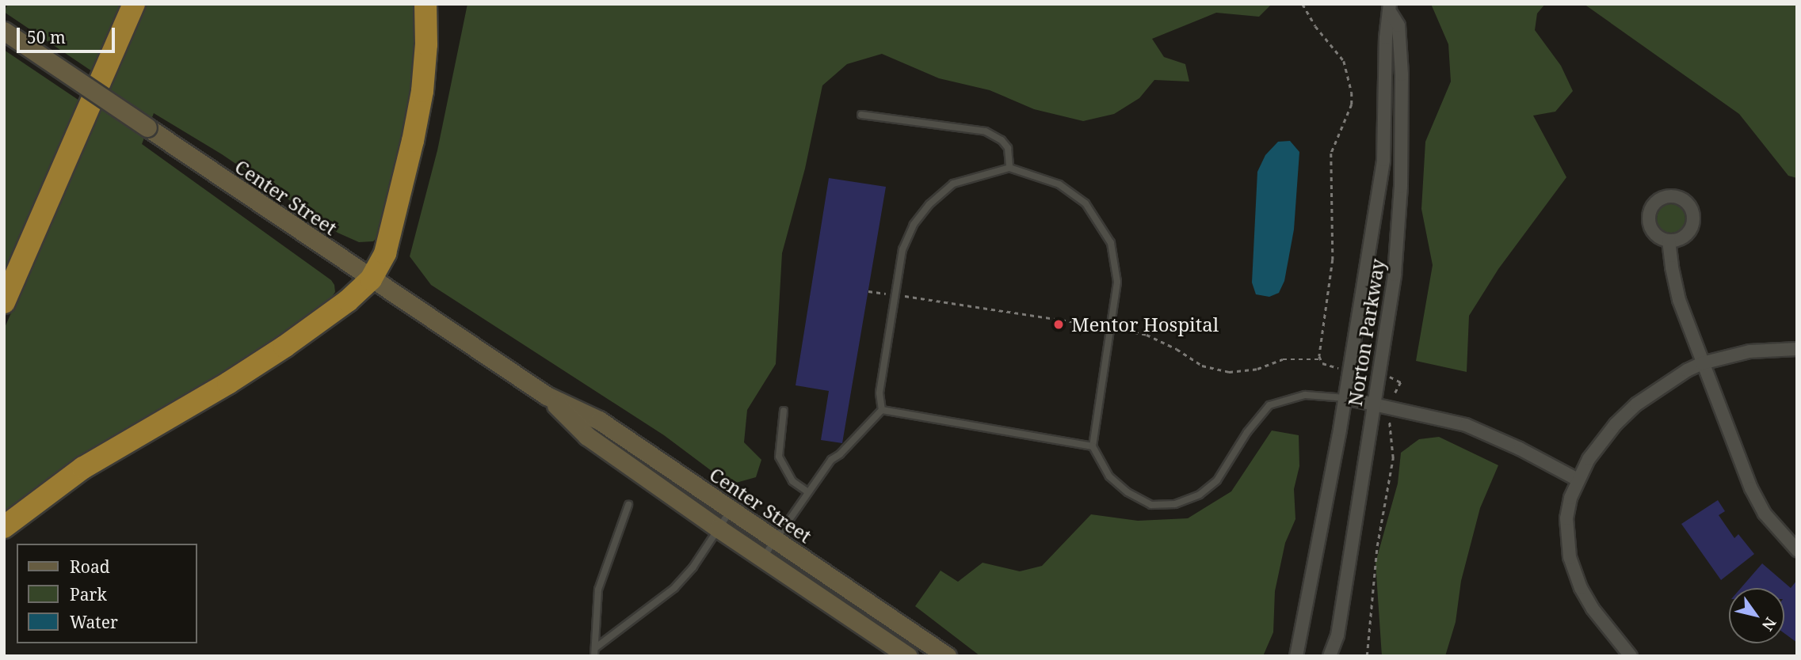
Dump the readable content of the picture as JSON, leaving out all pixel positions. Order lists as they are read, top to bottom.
{
  "streets": {
    "main road": ["Center Street"],
    "street": ["Norton Parkway"]
  },
  "places": ["Mentor Hospital"],
  "legend": ["Road", "Park", "Water"],
  "scale_bar": "50 m",
  "north": "bottom right"
}
